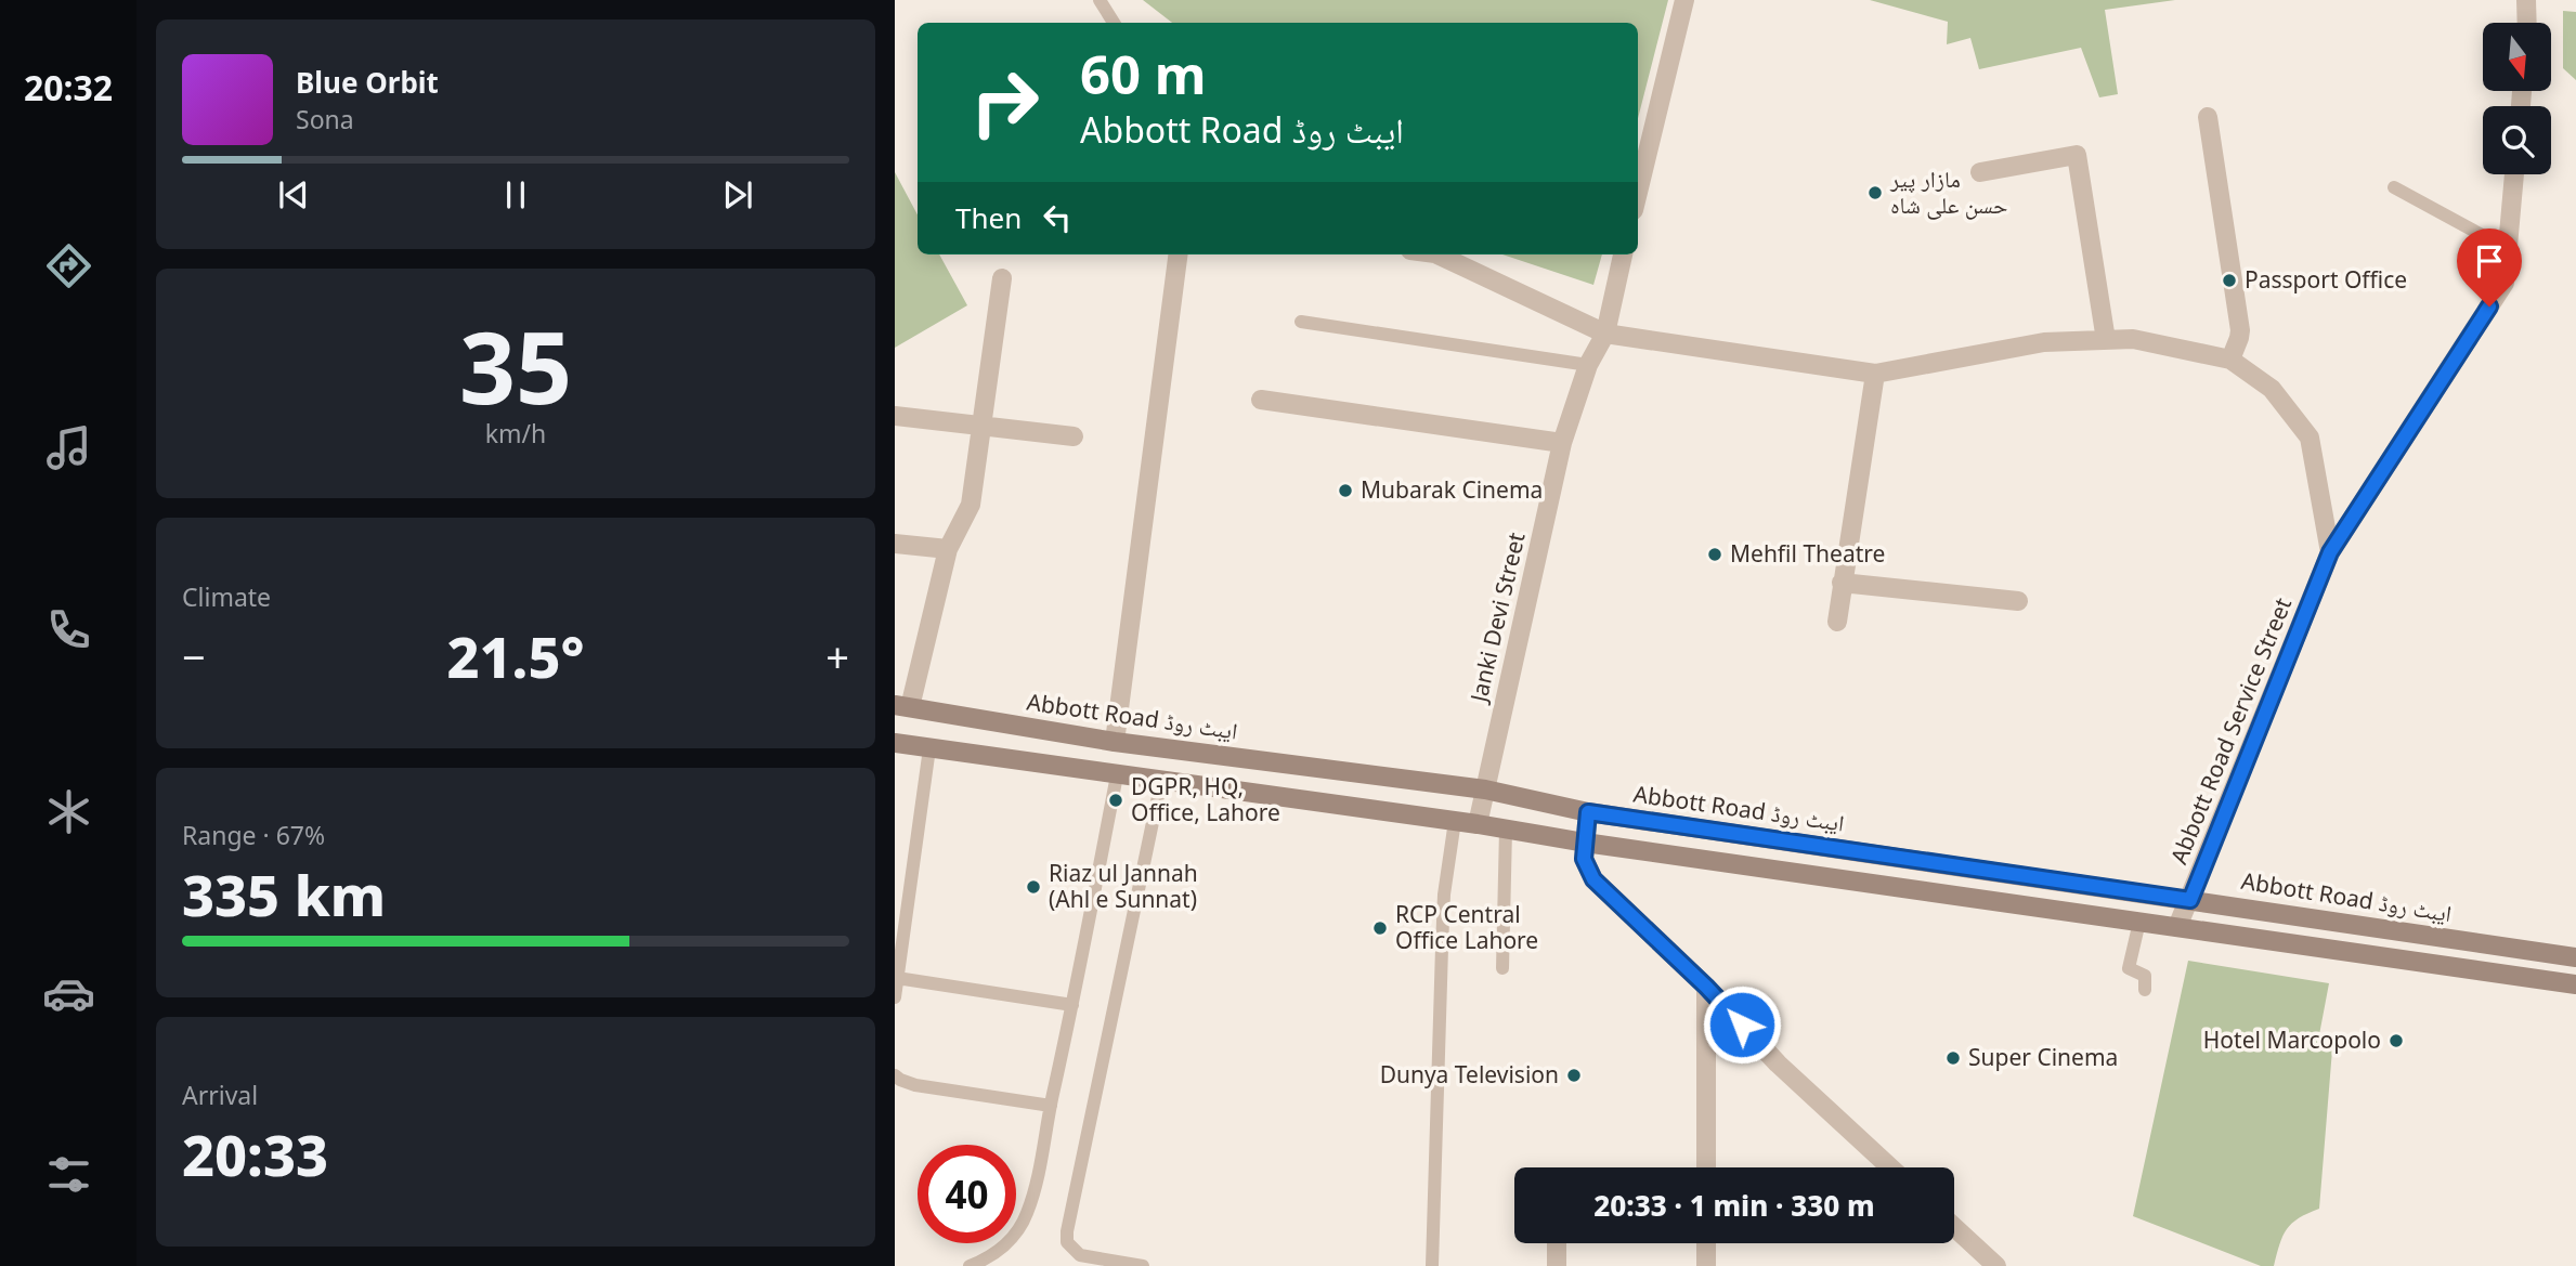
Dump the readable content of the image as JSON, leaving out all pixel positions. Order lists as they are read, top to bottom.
{
  "streets": {
    "main road": ["Abbott Road ایبٹ روڈ"],
    "street": ["Janki Devi Street", "Abbott Road Service Street"]
  },
  "crossings": [
    ["Janki Devi Street", "Abbott Road ایبٹ روڈ"],
    ["Abbott Road ایبٹ روڈ", "Abbott Road Service Street"]
  ],
  "places": [
    "مازار پیر حسن علی شاہ",
    "Passport Office",
    "Mubarak Cinema",
    "Mehfil Theatre",
    "DGPR, HQ, Office, Lahore",
    "Riaz ul Jannah (Ahl e Sunnat)",
    "RCP Central Office Lahore",
    "Hotel Marcopolo",
    "Super Cinema",
    "Dunya Television"
  ],
  "north": "bottom",
  "page": {
    "tabs": "20:32",
    "turn": ["60 m", "Abbott Road ایبٹ روڈ"],
    "song": ["Blue Orbit", "Sona"],
    "then": "Then",
    "tile": [
      ["35", "km/h"],
      "Climate",
      ["Range · 67%", "335 km"],
      ["Arrival", "20:33"]
    ],
    "heat": ["−", "21.5°", "+"],
    "limit": "40",
    "trip": "20:33 · 1 min · 330 m"
  }
}
